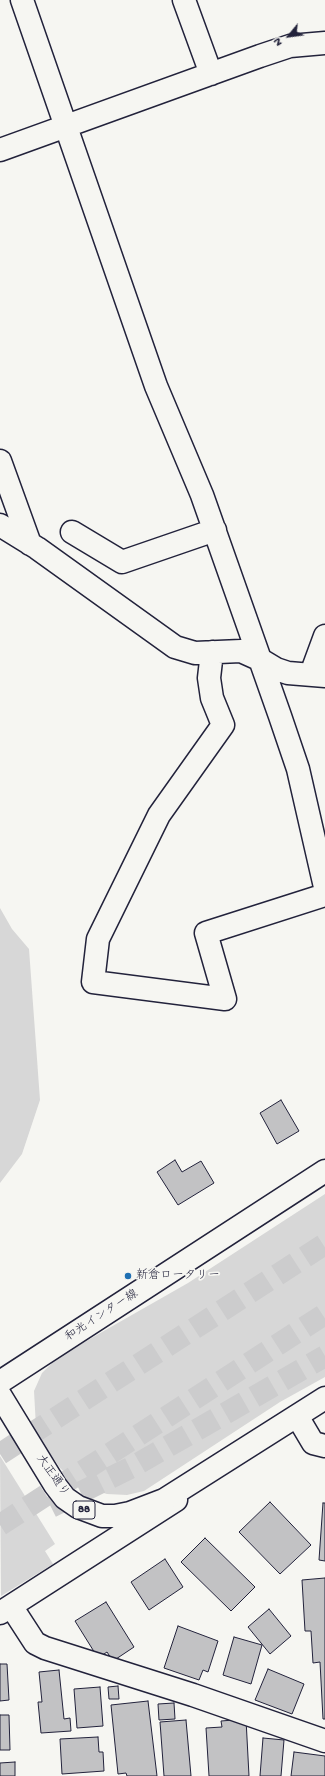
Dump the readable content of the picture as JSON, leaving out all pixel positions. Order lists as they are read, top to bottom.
{
  "streets": {
    "street": ["和光インター線", "大正通り", "88"]
  },
  "crossings": [
    ["大正通り", "88"]
  ],
  "places": ["新倉ロータリー"],
  "north": "bottom left"
}
